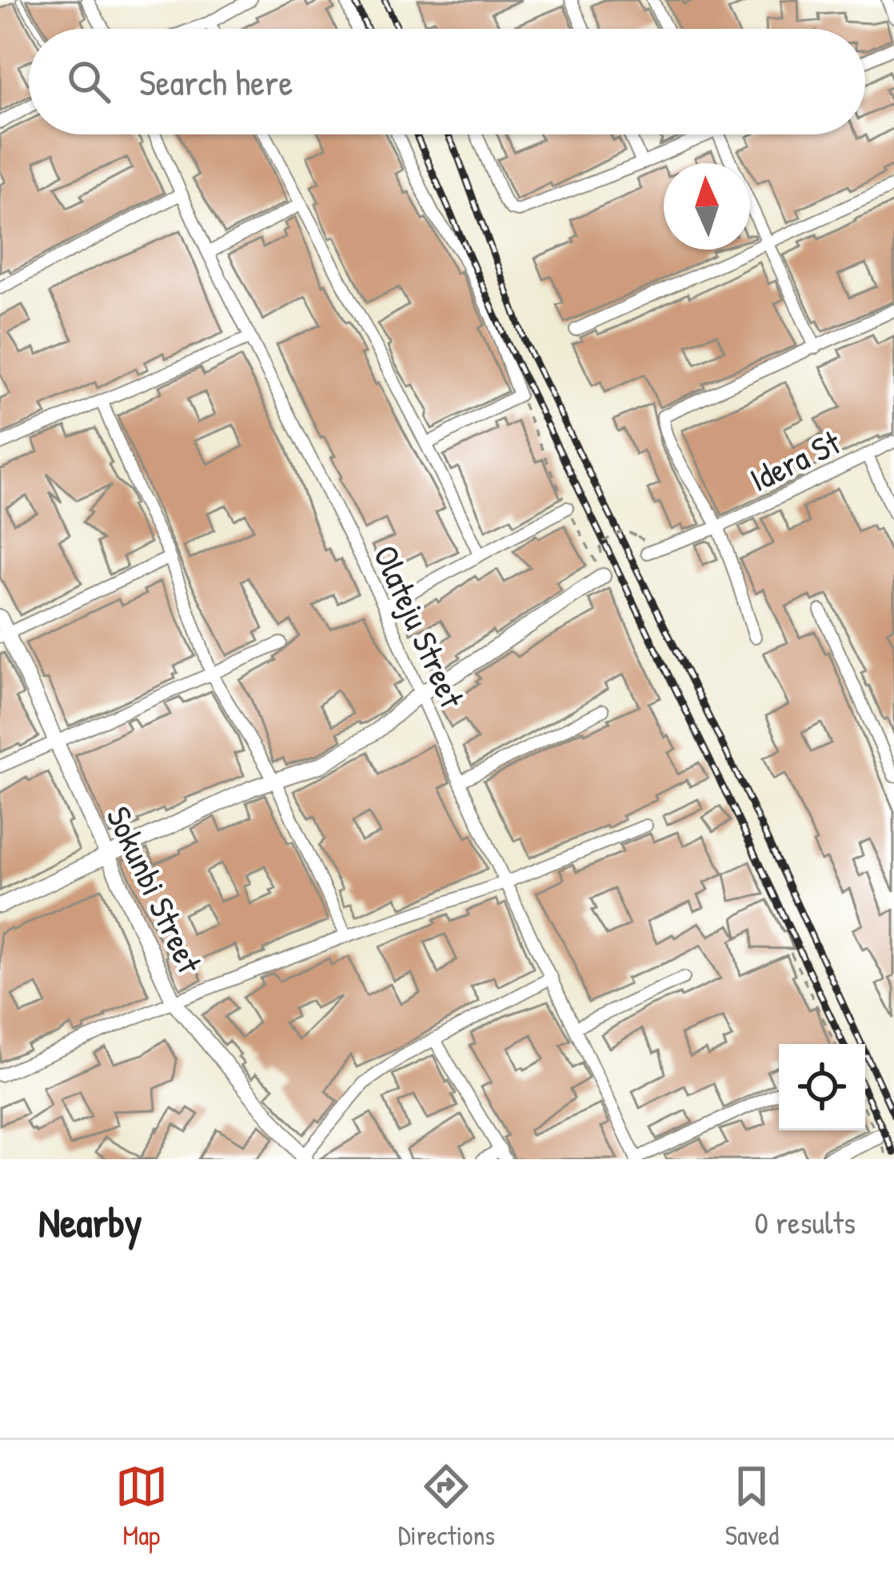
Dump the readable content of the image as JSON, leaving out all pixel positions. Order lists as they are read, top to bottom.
{
  "streets": {
    "street": ["Idera St", "Olateju Street", "Sokunbi Street"]
  },
  "north": "top",
  "page": {
    "search": "Search here",
    "heading": ["Nearby", "0 results"],
    "nav": ["Map", "Directions", "Saved"]
  }
}
